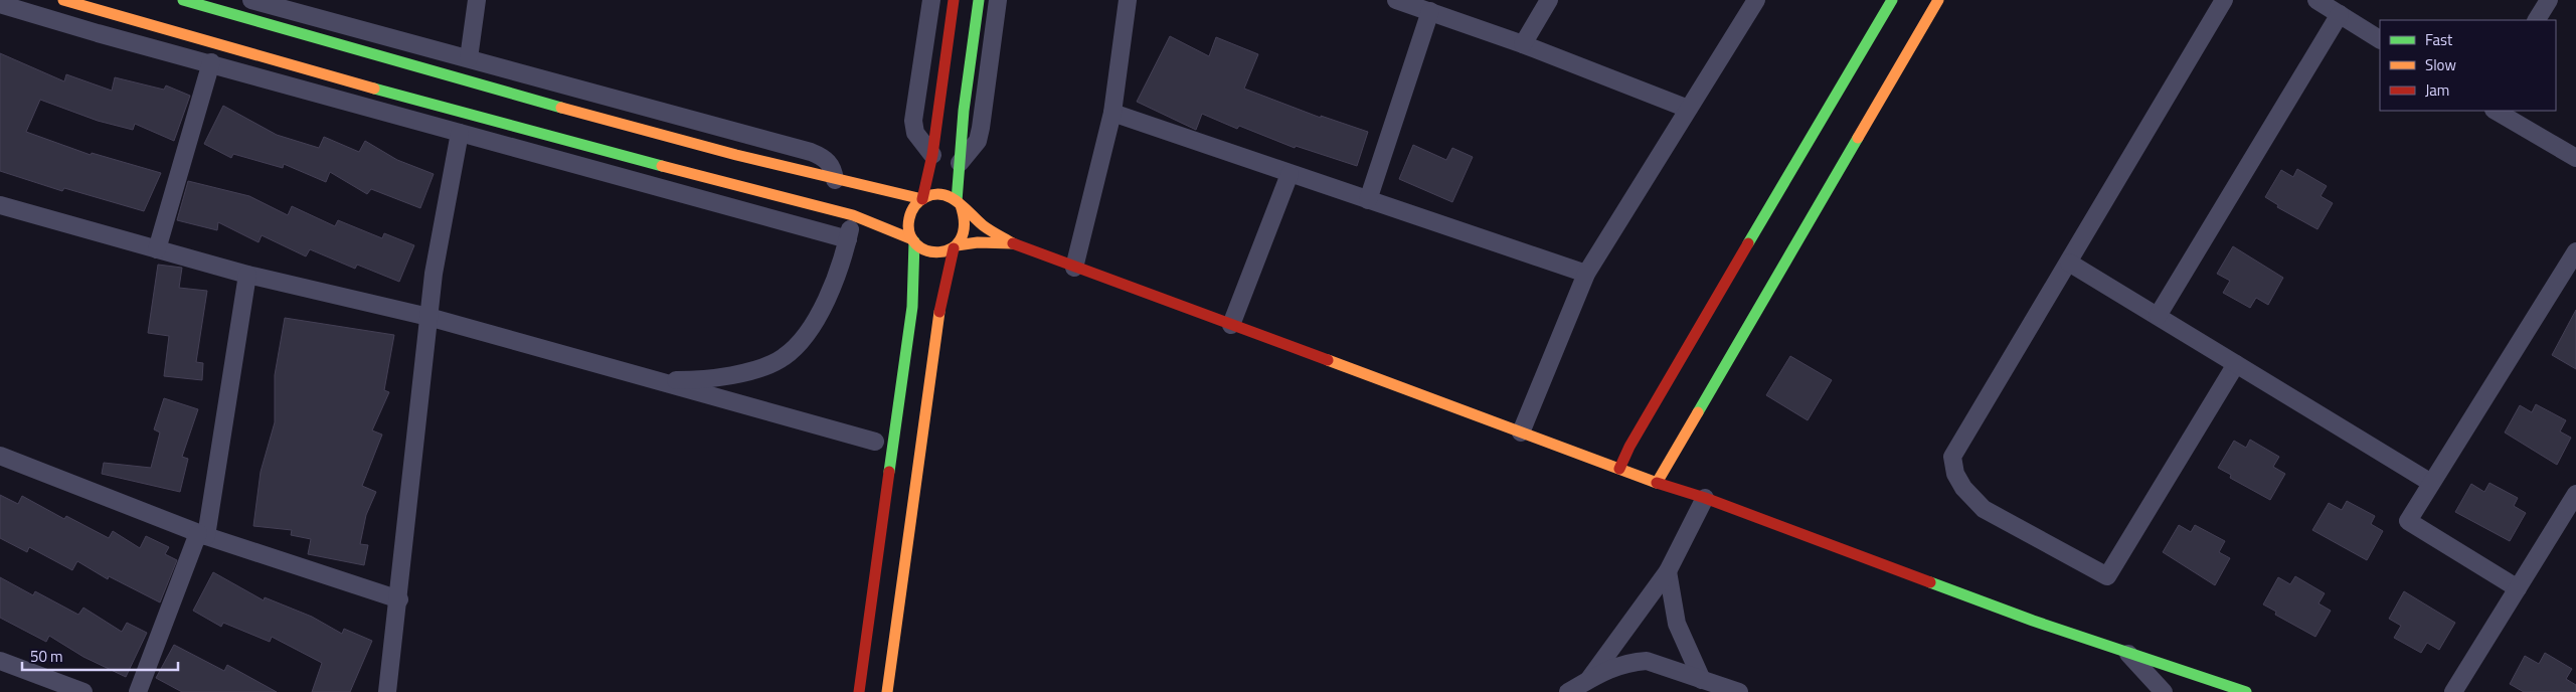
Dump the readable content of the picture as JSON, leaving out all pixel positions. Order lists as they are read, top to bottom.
{
  "legend": ["Fast", "Slow", "Jam"],
  "scale_bar": "50 m"
}
